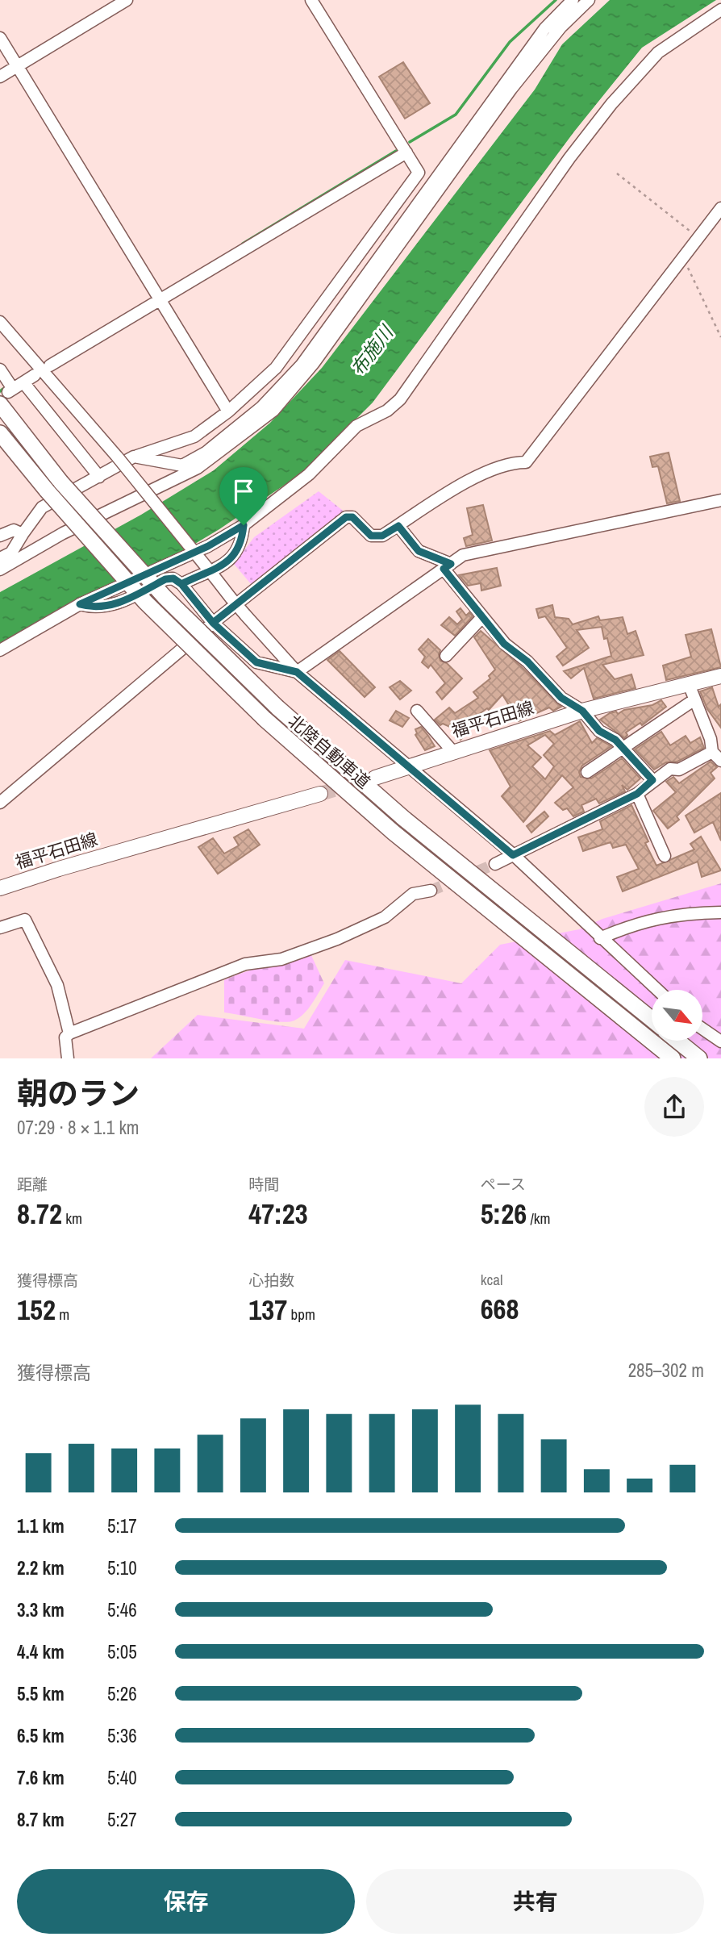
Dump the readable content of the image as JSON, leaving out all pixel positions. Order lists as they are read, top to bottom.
{
  "streets": {
    "highway": ["北陸自動車道"],
    "main road": ["福平石田線"]
  },
  "water": ["布施川"],
  "north": "bottom right",
  "page": {
    "heading": ["朝のラン", "07:29 · 8 × 1.1 km"],
    "stats": [
      ["距離", "8.72 km"],
      ["時間", "47:23"],
      ["ペース", "5:26 /km"],
      ["獲得標高", "152 m"],
      ["心拍数", "137 bpm"],
      ["kcal", "668"]
    ],
    "chart": ["獲得標高", "285–302 m"],
    "list": [
      {
        "name": "1.1 km",
        "note": "5:17"
      },
      {
        "name": "2.2 km",
        "note": "5:10"
      },
      {
        "name": "3.3 km",
        "note": "5:46"
      },
      {
        "name": "4.4 km",
        "note": "5:05"
      },
      {
        "name": "5.5 km",
        "note": "5:26"
      },
      {
        "name": "6.5 km",
        "note": "5:36"
      },
      {
        "name": "7.6 km",
        "note": "5:40"
      },
      {
        "name": "8.7 km",
        "note": "5:27"
      }
    ],
    "buttons": ["保存", "共有"]
  }
}
